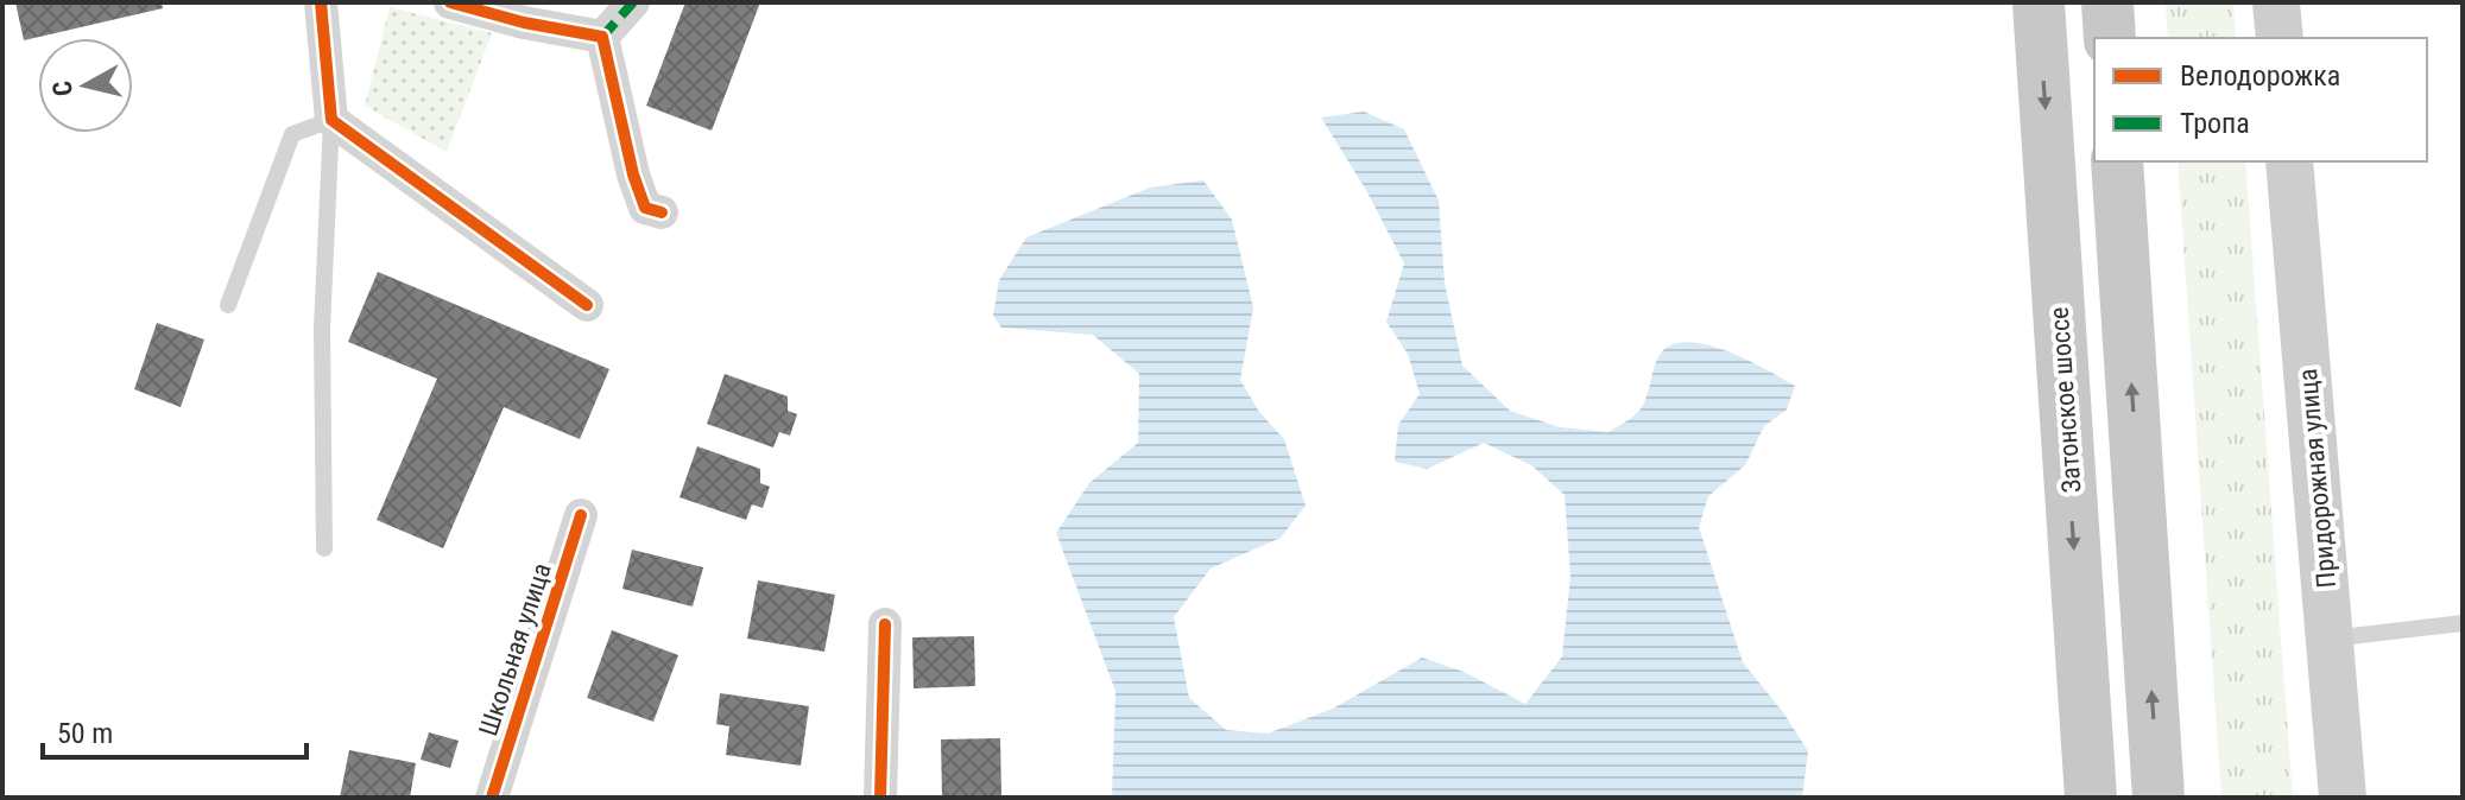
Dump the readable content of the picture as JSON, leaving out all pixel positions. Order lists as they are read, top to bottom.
{
  "streets": {
    "main road": ["Затонское шоссе", "Придорожная улица"],
    "street": ["Школьная улица"]
  },
  "legend": ["Велодорожка", "Тропа"],
  "scale_bar": "50 m",
  "north": "left"
}
